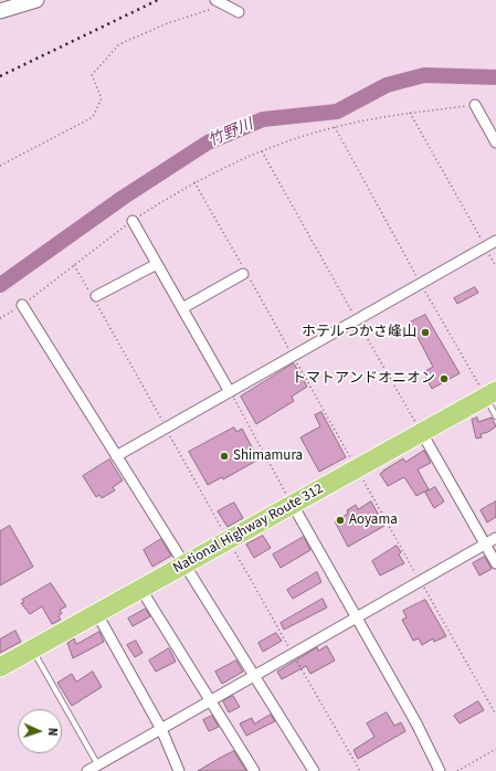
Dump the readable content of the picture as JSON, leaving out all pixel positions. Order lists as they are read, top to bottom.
{
  "streets": {
    "highway": ["National Highway Route 312"]
  },
  "water": ["竹野川"],
  "places": [
    "ホテルつかさ峰山",
    "トマトアンドオニオン",
    "Shimamura",
    "Aoyama"
  ],
  "north": "right"
}
